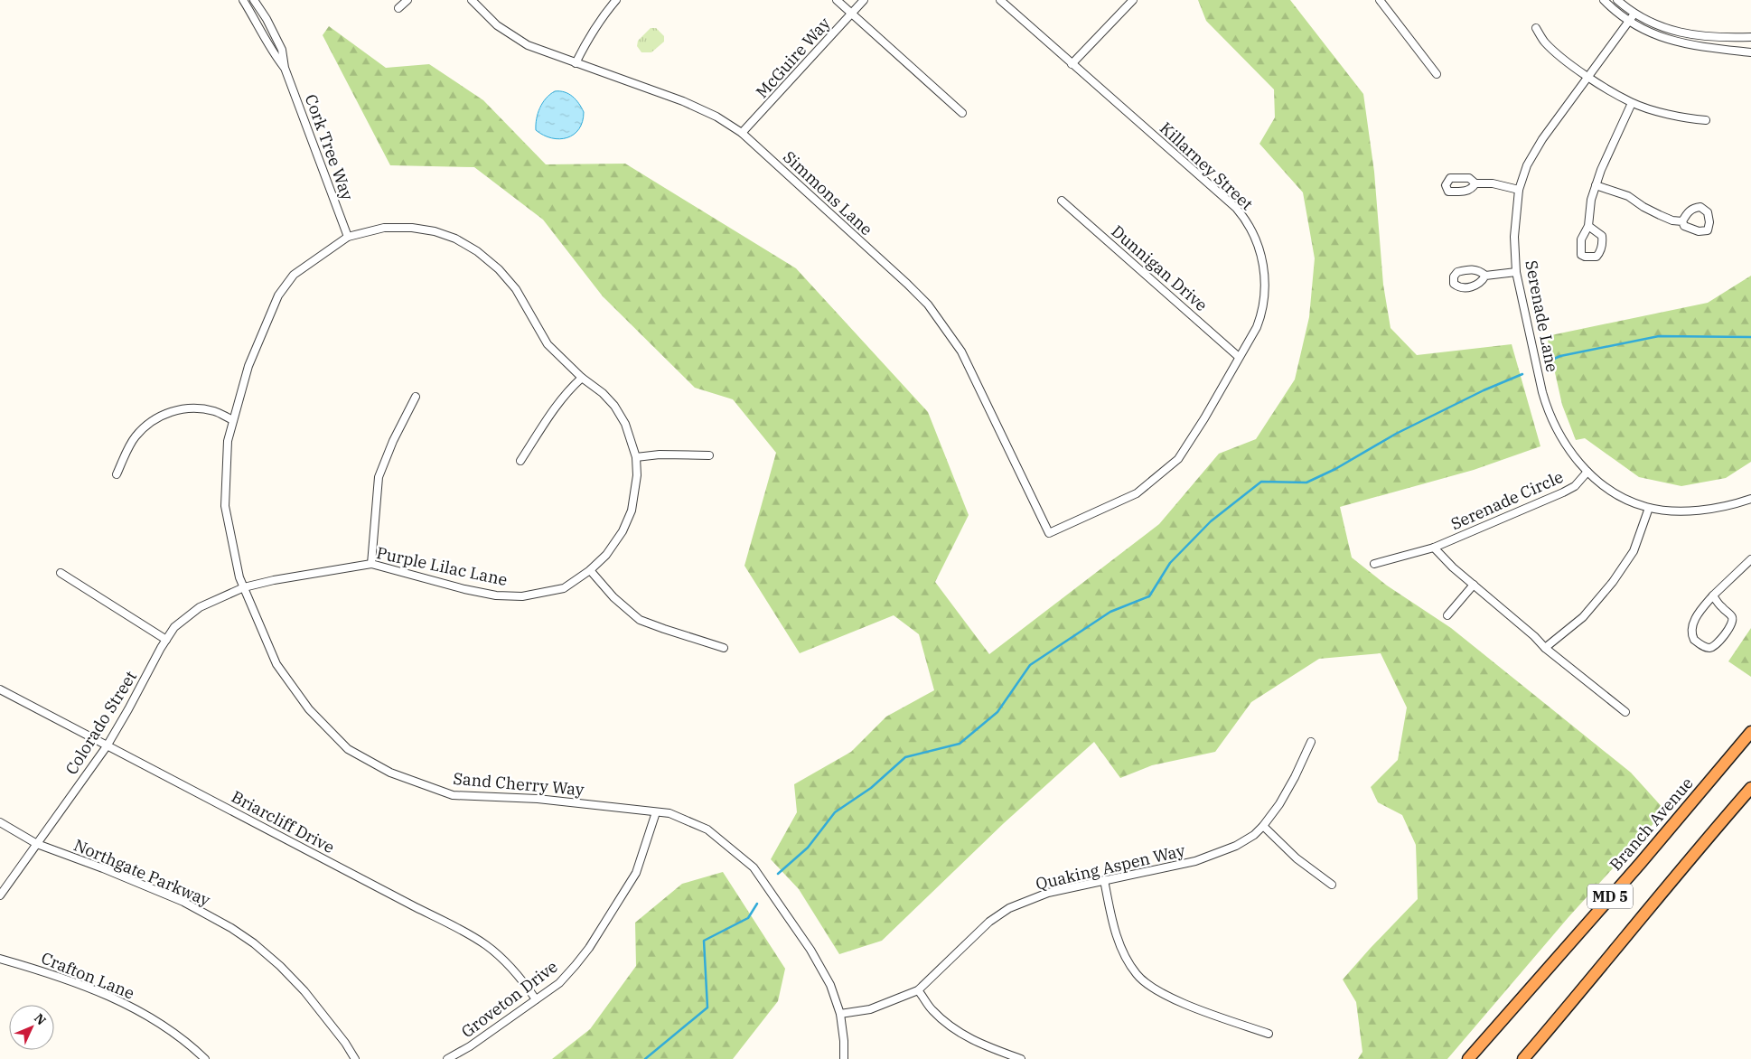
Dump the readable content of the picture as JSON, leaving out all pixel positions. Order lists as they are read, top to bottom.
{
  "streets": {
    "highway": ["Branch Avenue", "MD 5"],
    "street": [
      "McGuire Way",
      "Cork Tree Way",
      "Killarney Street",
      "Simmons Lane",
      "Dunnigan Drive",
      "Serenade Lane",
      "Serenade Circle",
      "Purple Lilac Lane",
      "Colorado Street",
      "Sand Cherry Way",
      "Briarcliff Drive",
      "Quaking Aspen Way",
      "Northgate Parkway",
      "Crafton Lane",
      "Groveton Drive"
    ]
  },
  "crossings": [
    ["McGuire Way", "Simmons Lane"],
    ["Cork Tree Way", "Purple Lilac Lane"],
    ["Cork Tree Way", "Sand Cherry Way"],
    ["Killarney Street", "Simmons Lane"],
    ["Killarney Street", "Dunnigan Drive"],
    ["Serenade Lane", "Serenade Circle"],
    ["Purple Lilac Lane", "Colorado Street"],
    ["Purple Lilac Lane", "Sand Cherry Way"],
    ["Colorado Street", "Sand Cherry Way"],
    ["Colorado Street", "Briarcliff Drive"],
    ["Colorado Street", "Northgate Parkway"],
    ["Sand Cherry Way", "Quaking Aspen Way"],
    ["Sand Cherry Way", "Groveton Drive"],
    ["Briarcliff Drive", "Groveton Drive"]
  ],
  "north": "top right"
}
